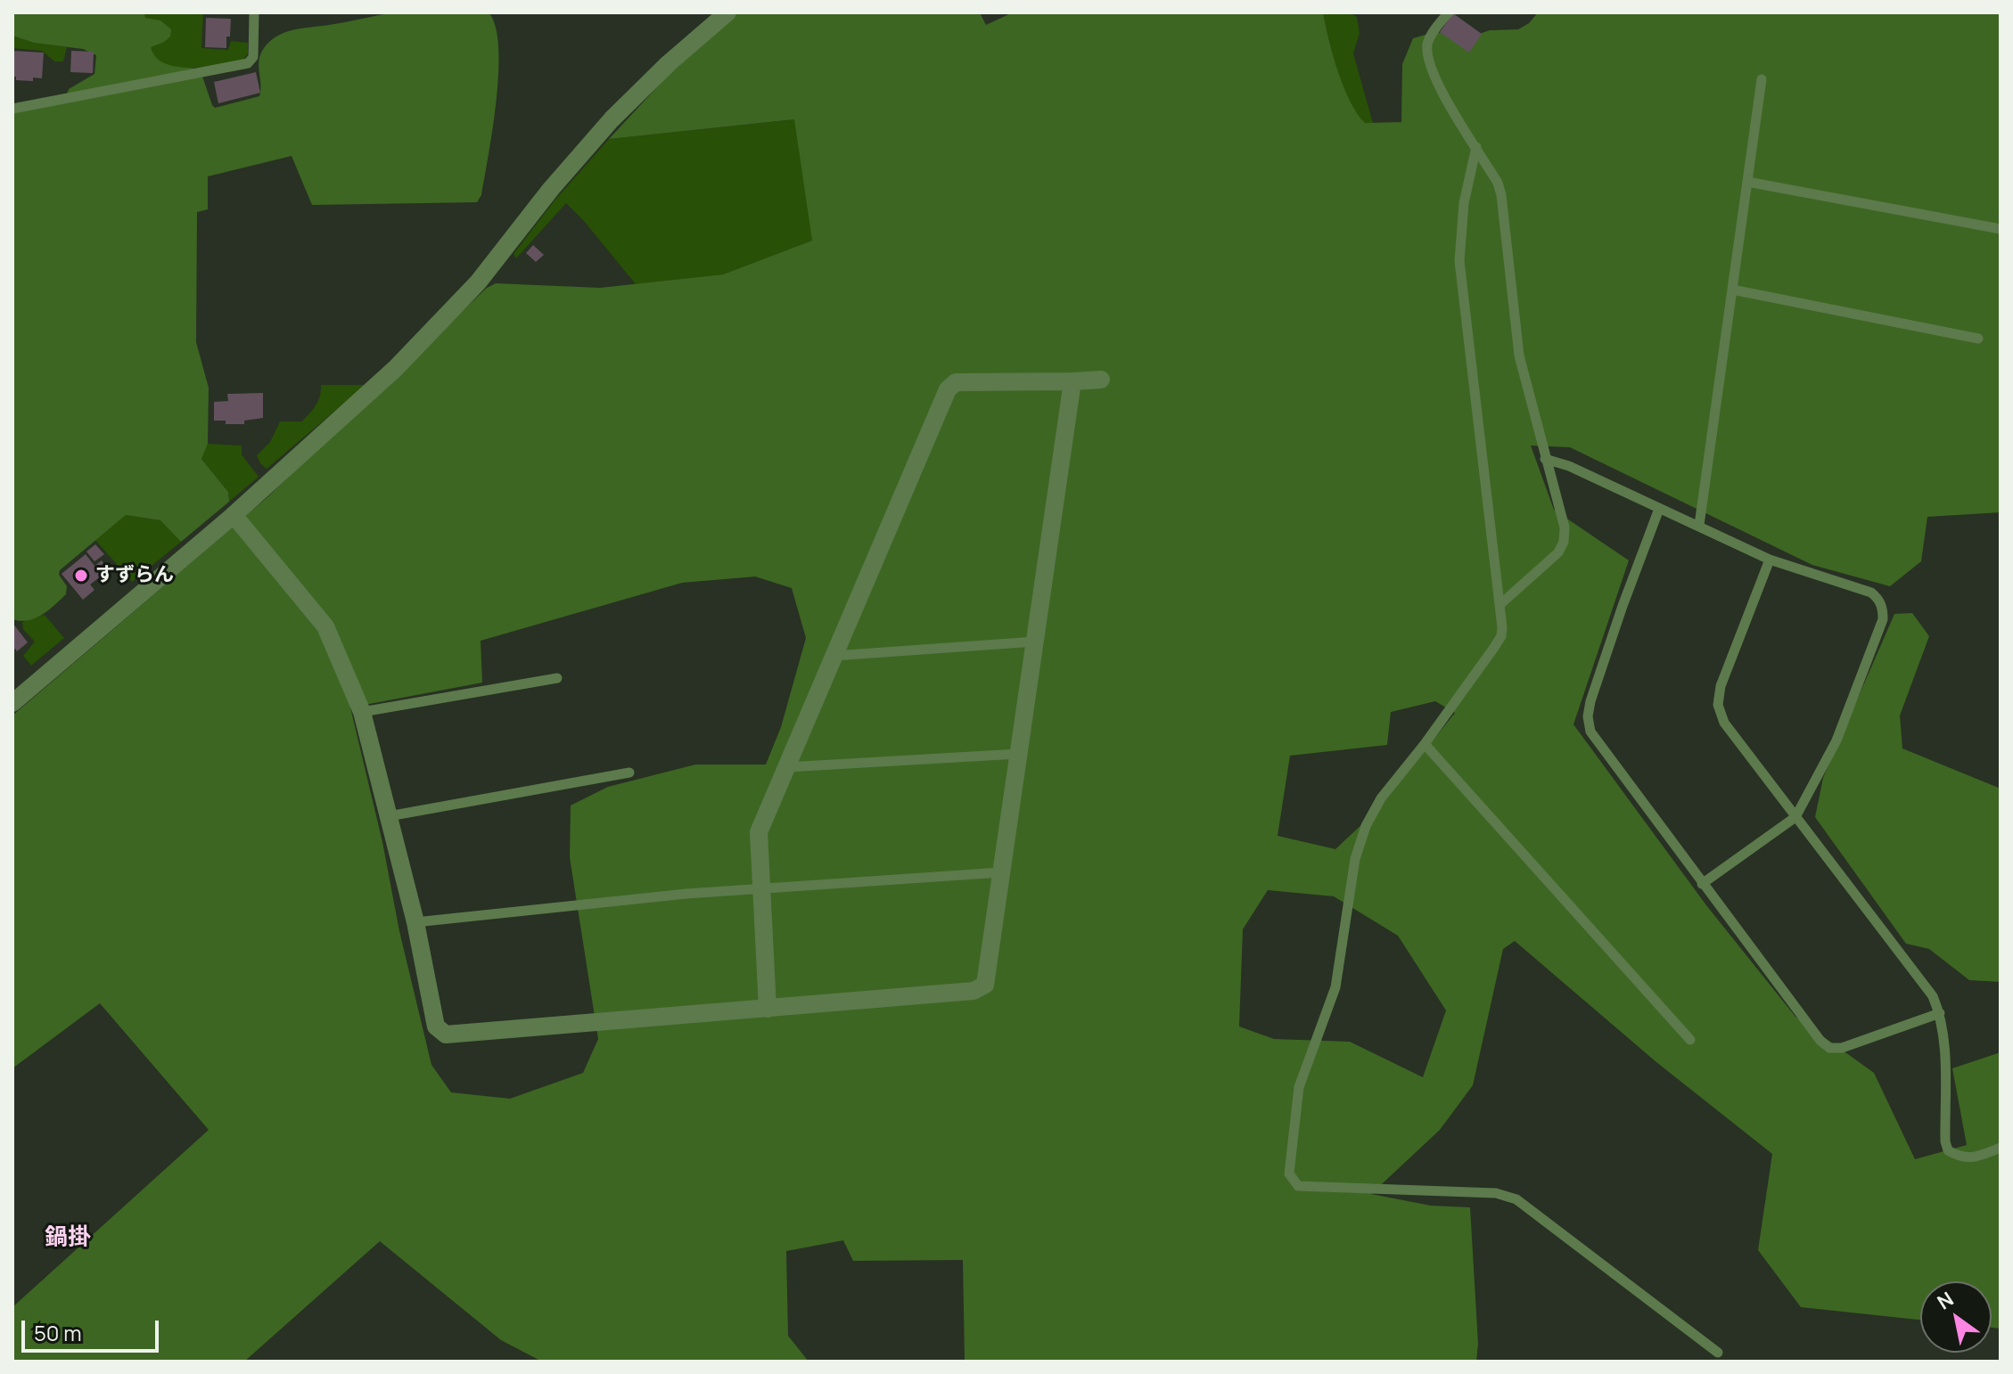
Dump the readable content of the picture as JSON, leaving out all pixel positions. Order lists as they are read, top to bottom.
{
  "districts": ["鍋掛"],
  "places": ["すずらん"],
  "scale_bar": "50 m",
  "north": "top left"
}
